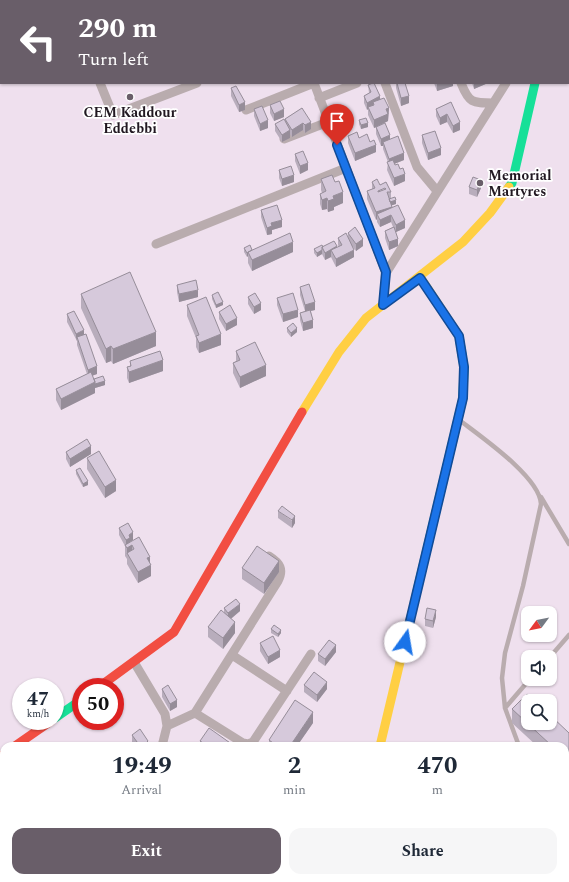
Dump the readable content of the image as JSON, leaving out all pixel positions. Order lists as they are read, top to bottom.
{
  "places": ["CEM Kaddour Eddebbi", "Memorial Martyres"],
  "north": "bottom left",
  "page": {
    "turn": ["290 m", "Turn left"],
    "speed": "47 km/h",
    "limit": "50",
    "eta": [
      "19:49",
      "Arrival",
      "2",
      "min",
      "470",
      "m"
    ],
    "buttons": ["Exit", "Share"]
  }
}
